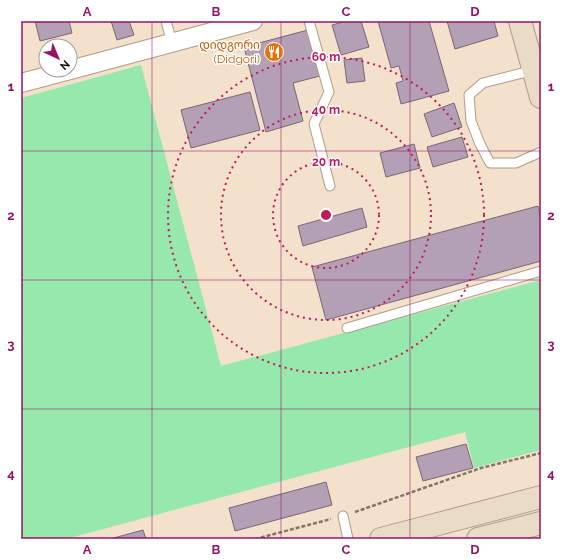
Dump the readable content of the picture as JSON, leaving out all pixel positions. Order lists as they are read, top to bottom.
{
  "places": {
    "restaurant": ["დიდგორი (Didgori)"]
  },
  "north": "bottom right",
  "grid": {
    "columns": [
      "A",
      "B",
      "C",
      "D"
    ],
    "rows": [
      "1",
      "2",
      "3",
      "4"
    ]
  },
  "rings": ["60 m", "40 m", "20 m"]
}
